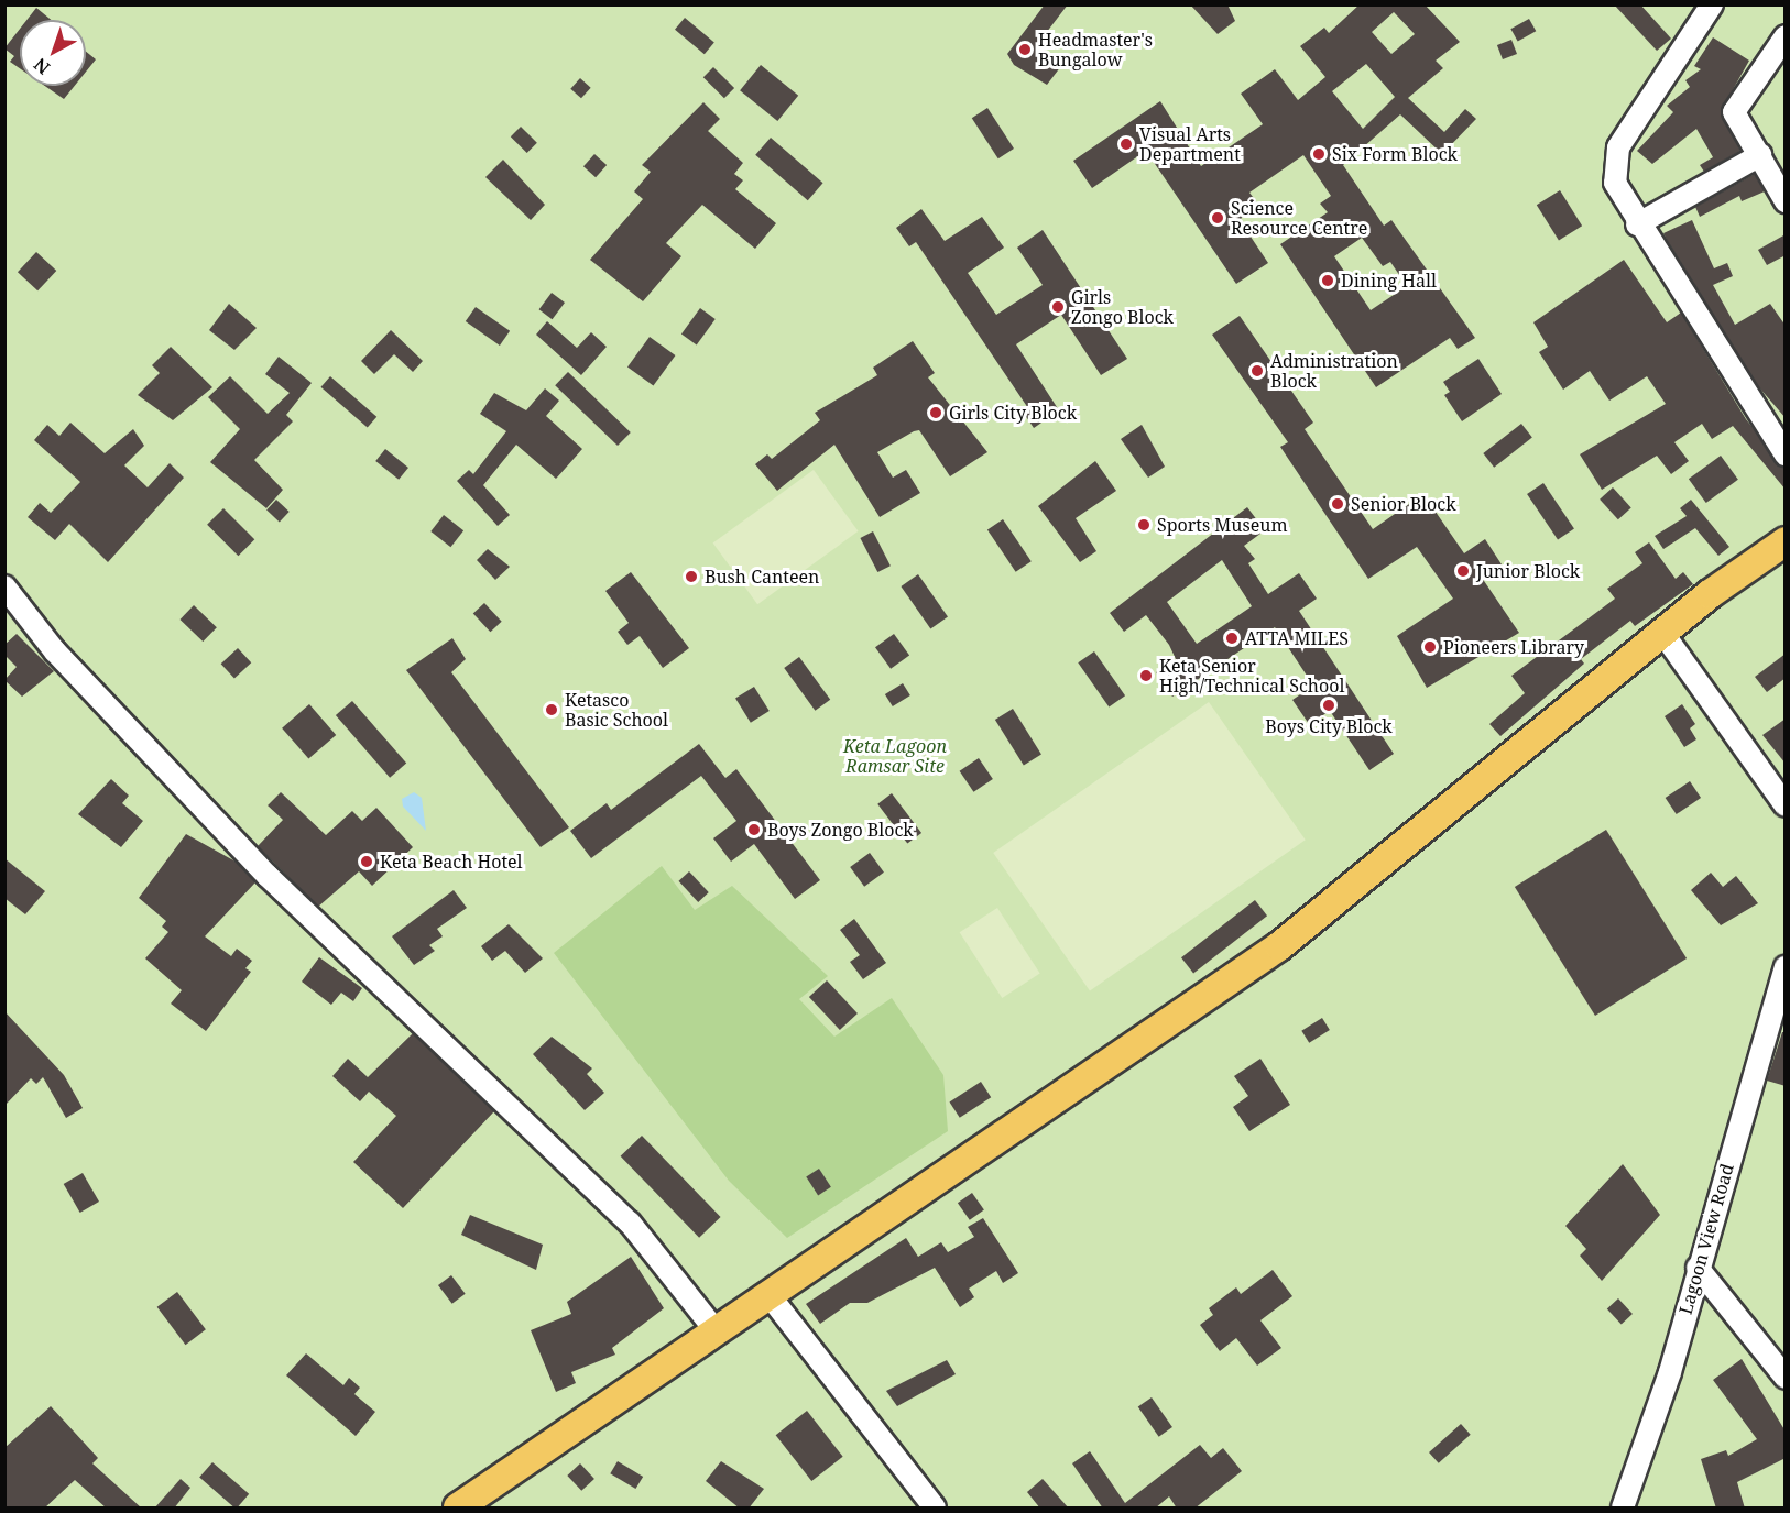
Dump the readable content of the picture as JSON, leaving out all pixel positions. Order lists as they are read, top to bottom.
{
  "streets": {
    "street": ["Lagoon View Road"]
  },
  "parks": ["Keta Lagoon Ramsar Site"],
  "places": [
    "Headmaster's Bungalow",
    "Visual Arts Department",
    "Six Form Block",
    "Science Resource Centre",
    "Dining Hall",
    "Girls Zongo Block",
    "Administration Block",
    "Girls City Block",
    "Senior Block",
    "Sports Museum",
    "Junior Block",
    "Bush Canteen",
    "ATTA MILES",
    "Pioneers Library",
    "Keta Senior High/Technical School",
    "Boys City Block",
    "Ketasco Basic School",
    "Boys Zongo Block",
    "Keta Beach Hotel"
  ],
  "north": "bottom left"
}
